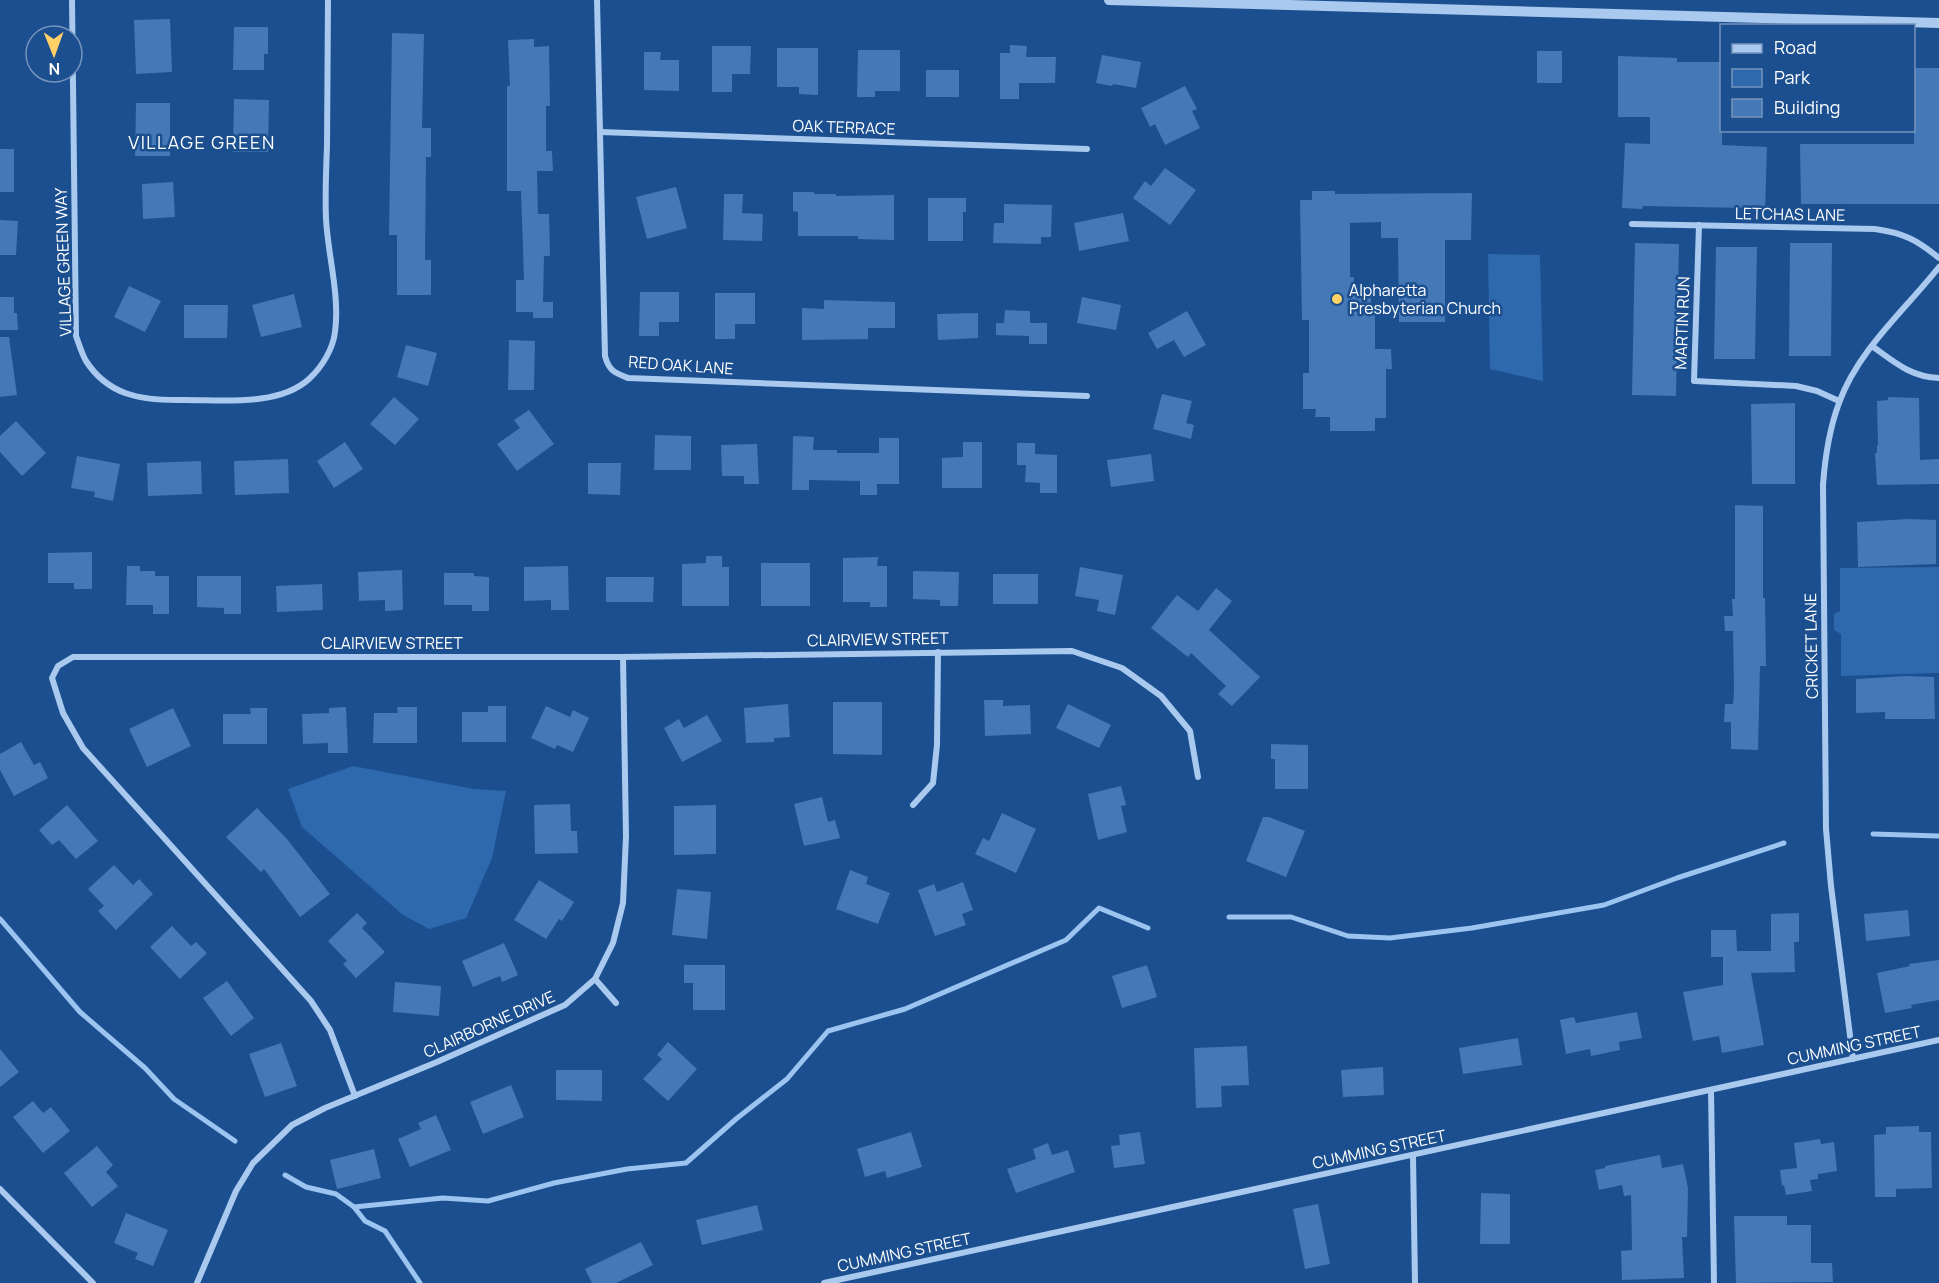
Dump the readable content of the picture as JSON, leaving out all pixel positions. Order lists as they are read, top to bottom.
{
  "streets": {
    "street": [
      "OAK TERRACE",
      "LETCHAS LANE",
      "VILLAGE GREEN WAY",
      "MARTIN RUN",
      "RED OAK LANE",
      "CLAIRVIEW STREET",
      "CRICKET LANE",
      "CLAIRBORNE DRIVE",
      "CUMMING STREET"
    ]
  },
  "crossings": [
    ["OAK TERRACE", "RED OAK LANE"],
    ["LETCHAS LANE", "MARTIN RUN"],
    ["MARTIN RUN", "CRICKET LANE"],
    ["CLAIRVIEW STREET", "CLAIRBORNE DRIVE"],
    ["CRICKET LANE", "CUMMING STREET"]
  ],
  "districts": ["VILLAGE GREEN"],
  "places": ["Alpharetta Presbyterian Church"],
  "legend": ["Road", "Park", "Building"],
  "north": "bottom"
}
